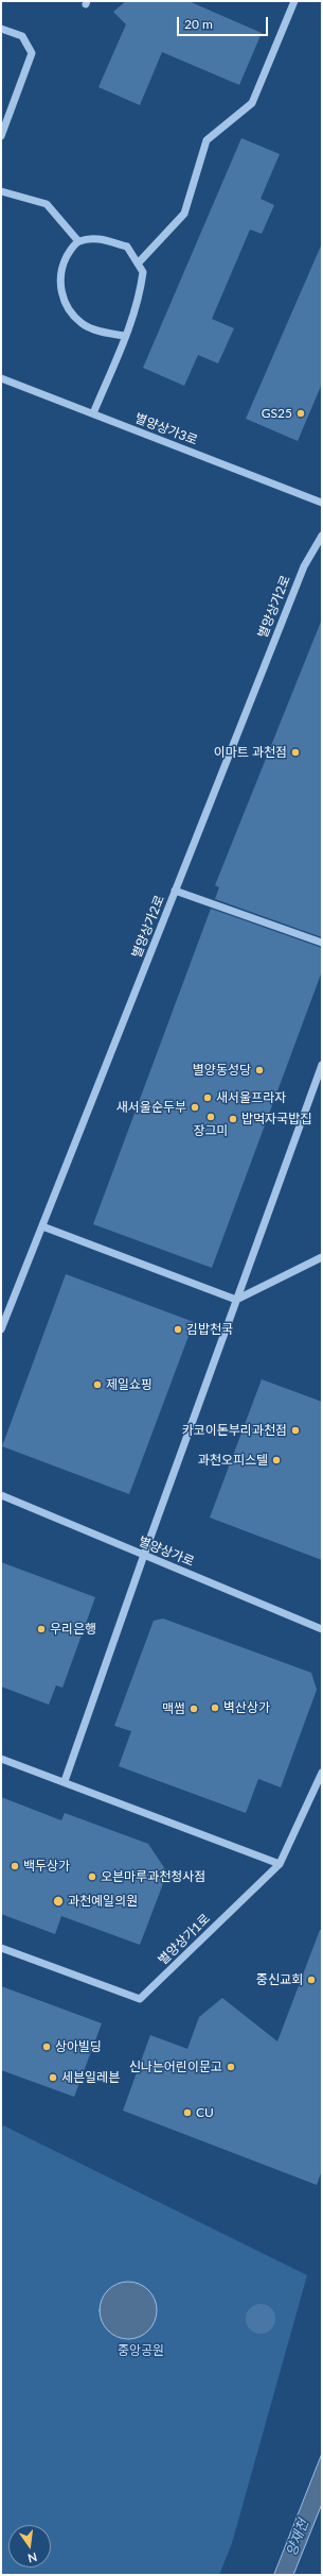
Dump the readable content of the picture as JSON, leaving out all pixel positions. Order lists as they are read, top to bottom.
{
  "streets": {
    "street": [
      "별양상가3로",
      "별양상가2로",
      "별양상가로",
      "별양상가1로"
    ]
  },
  "water": ["양재천"],
  "parks": ["중앙공원"],
  "places": [
    "GS25",
    "이마트 과천점",
    "별양동성당",
    "새서울프라자",
    "새서울순두부",
    "장그미",
    "밥먹자국밥집",
    "김밥천국",
    "제일쇼핑",
    "카코이돈부리과천점",
    "과천오피스텔",
    "우리은행",
    "벽산상가",
    "맥썸",
    "백두상가",
    "오븐마루과천청사점",
    "과천예일의원",
    "중신교회",
    "상아빌딩",
    "신나는어린이문고",
    "세븐일레븐",
    "CU"
  ],
  "scale_bar": "20 m",
  "north": "bottom"
}
